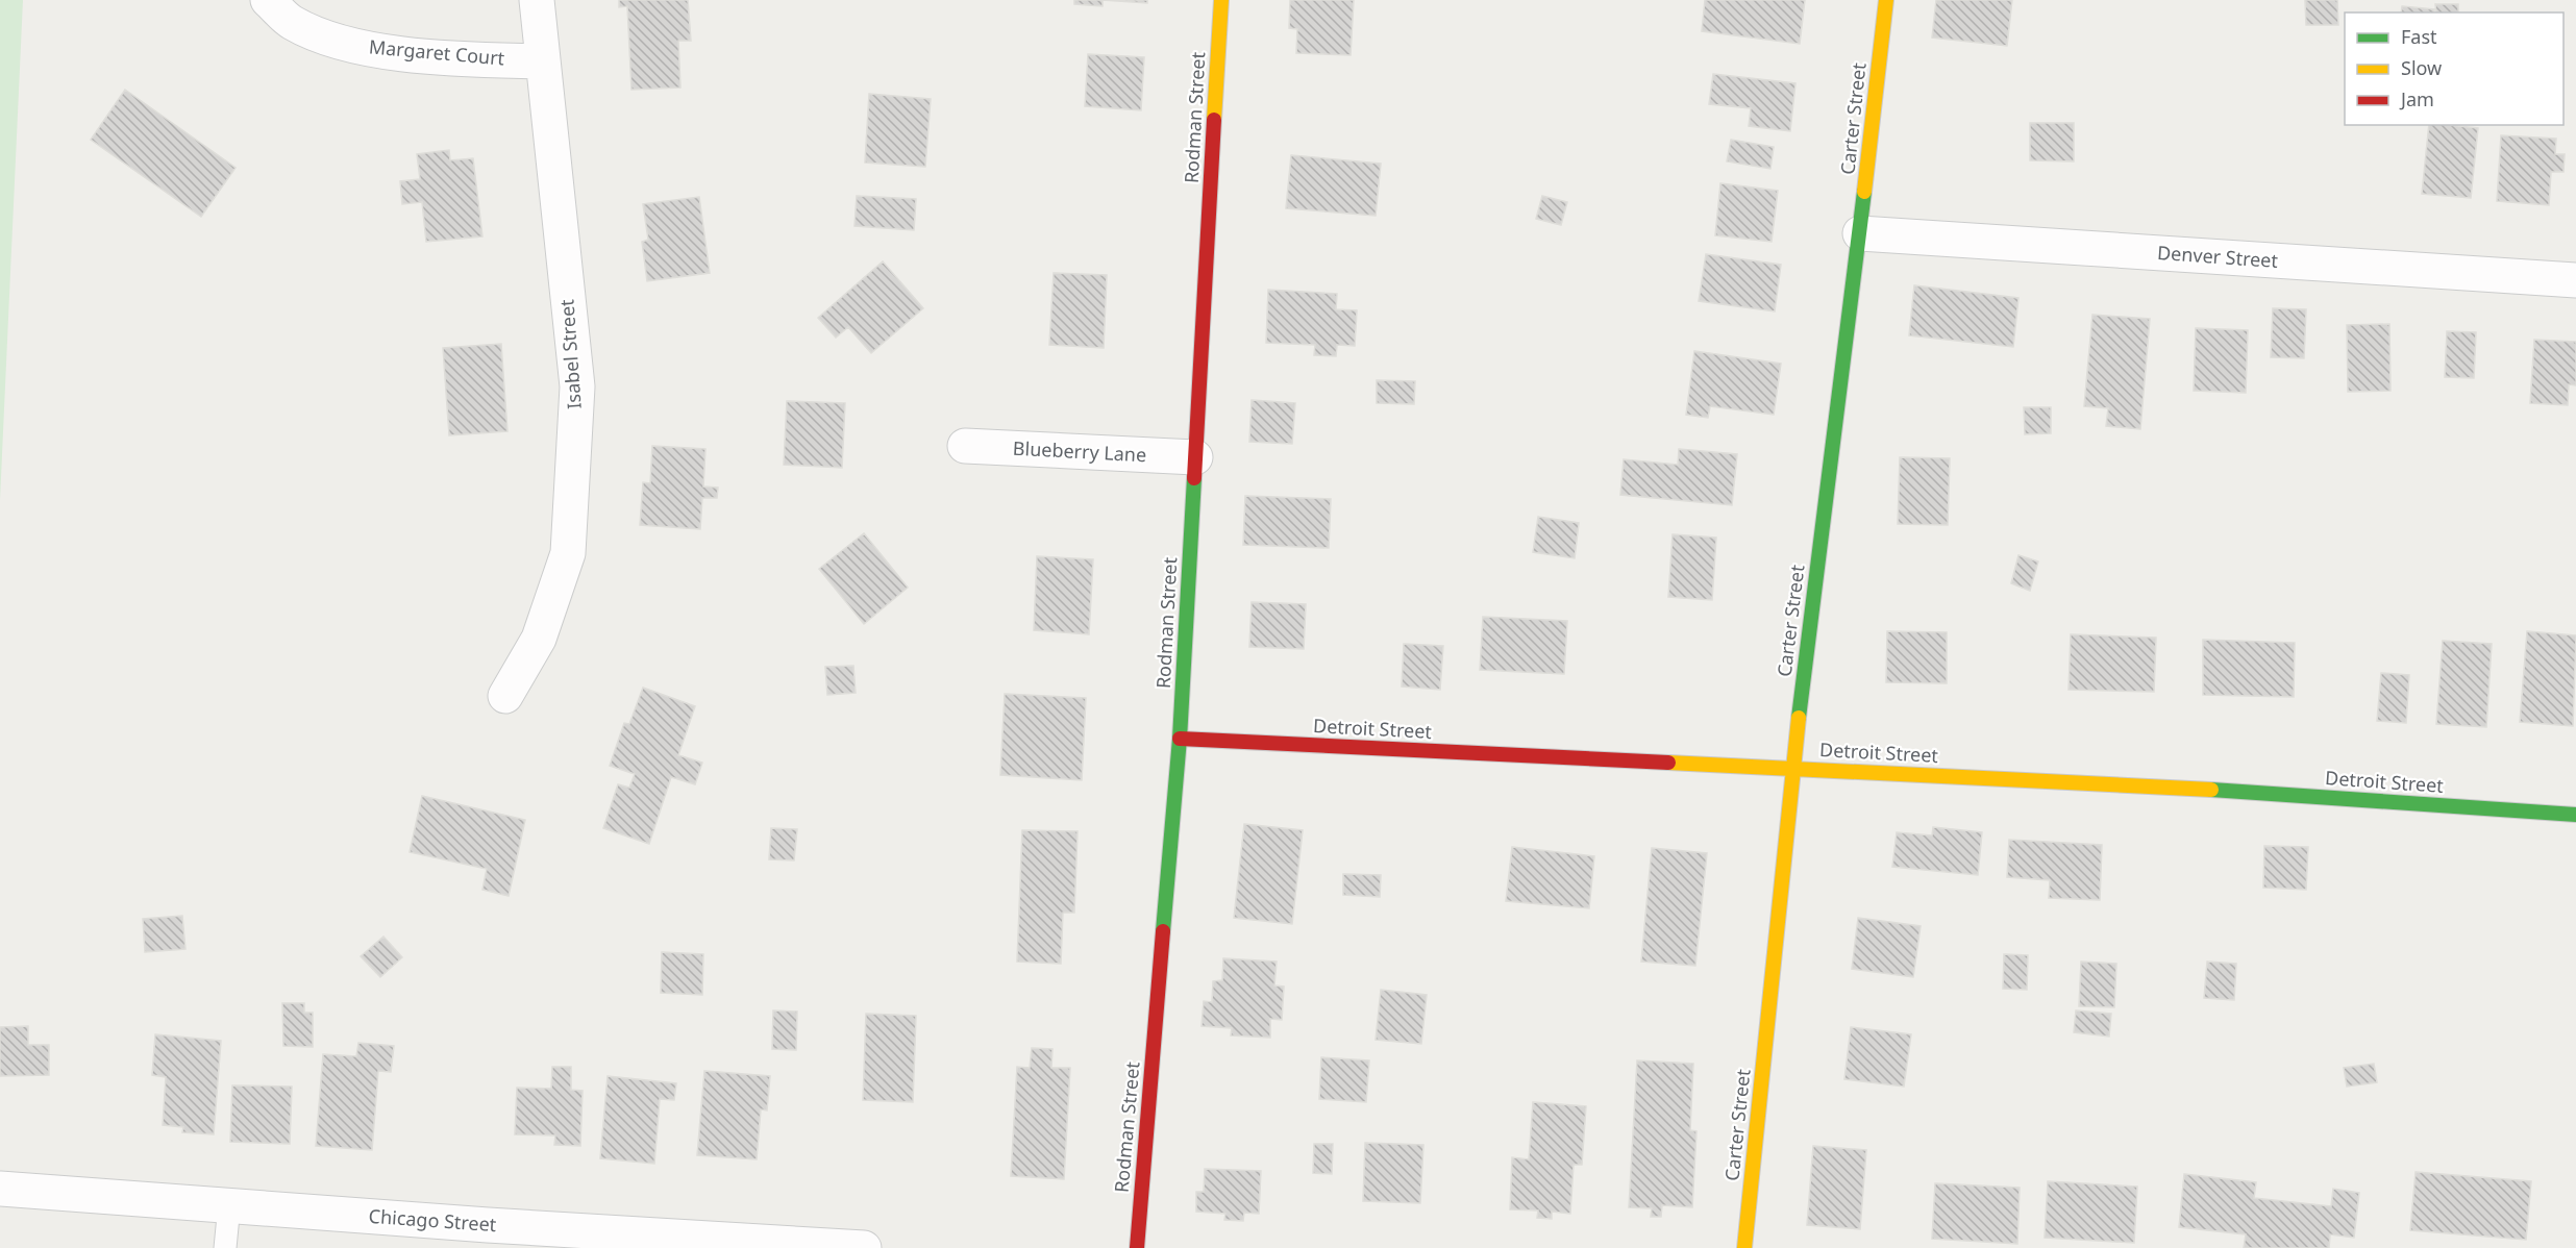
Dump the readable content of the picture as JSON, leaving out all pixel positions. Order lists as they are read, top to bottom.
{
  "streets": {
    "street": [
      "Margaret Court",
      "Rodman Street",
      "Carter Street",
      "Denver Street",
      "Isabel Street",
      "Blueberry Lane",
      "Detroit Street",
      "Chicago Street"
    ]
  },
  "crossings": [
    ["Margaret Court", "Isabel Street"],
    ["Rodman Street", "Blueberry Lane"],
    ["Rodman Street", "Detroit Street"],
    ["Carter Street", "Denver Street"],
    ["Carter Street", "Detroit Street"]
  ],
  "legend": ["Fast", "Slow", "Jam"]
}
